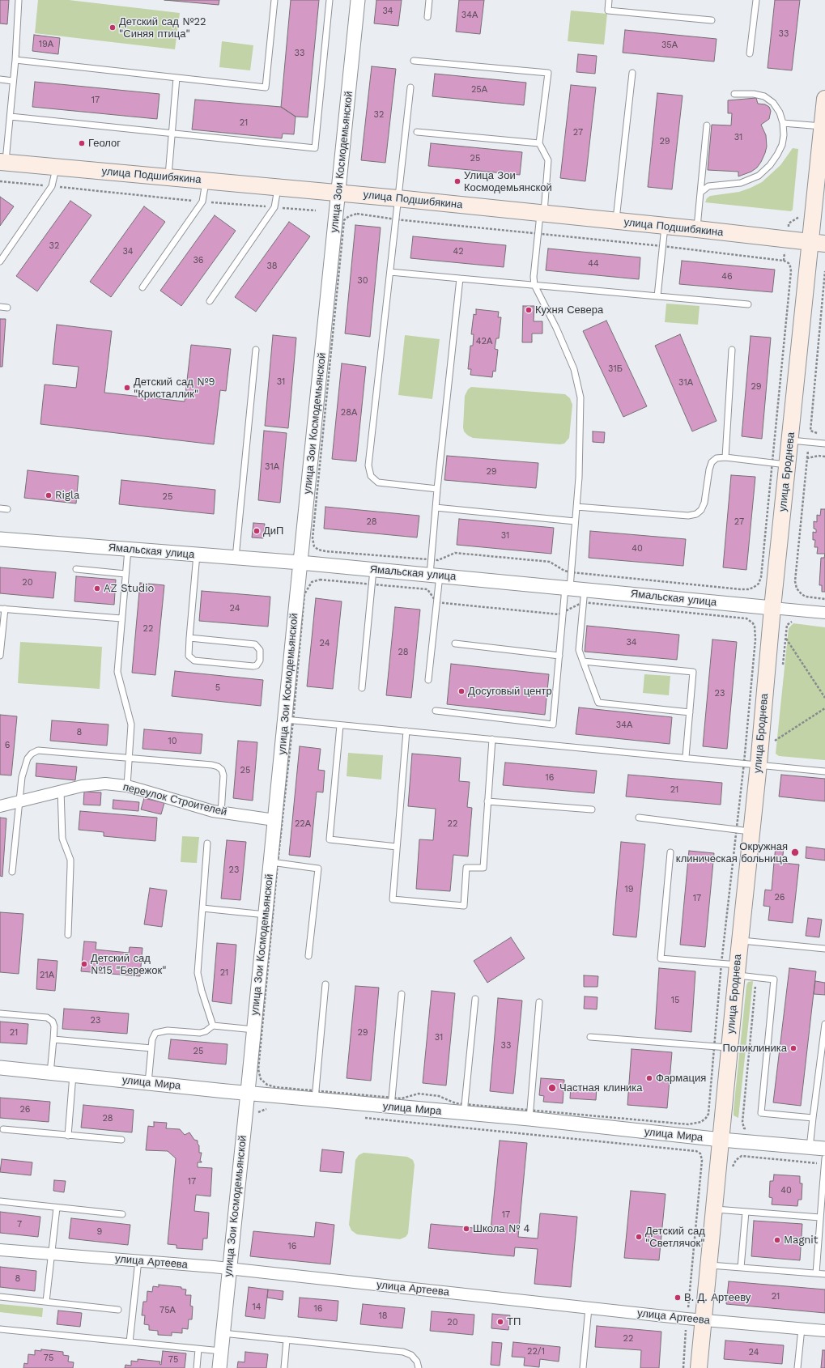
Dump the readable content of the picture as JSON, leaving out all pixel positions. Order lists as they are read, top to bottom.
{
  "streets": {
    "main road": ["улица Подшибякина", "улица Броднева"],
    "street": [
      "улица Зои Космодемьянской",
      "Ямальская улица",
      "переулок Строителей",
      "улица Мира",
      "улица Артеева"
    ]
  },
  "crossings": [
    ["улица Зои Космодемьянской", "улица Подшибякина"],
    ["улица Зои Космодемьянской", "Ямальская улица"],
    ["улица Зои Космодемьянской", "переулок Строителей"],
    ["улица Зои Космодемьянской", "улица Мира"],
    ["улица Зои Космодемьянской", "улица Артеева"],
    ["улица Подшибякина", "улица Броднева"],
    ["улица Броднева", "Ямальская улица"],
    ["улица Броднева", "улица Мира"],
    ["улица Броднева", "улица Артеева"]
  ],
  "places": [
    "Детский сад №22 \"Синяя птица\"",
    "Геолог",
    "Улица Зои Космодемьянской",
    "Кухня Севера",
    "Детский сад №9 \"Кристаллик\"",
    "Rigla",
    "ДиП",
    "AZ Studio",
    "Досуговый центр",
    "Окружная клиническая больница",
    "Детский сад №15 \"Бережок\"",
    "Поликлиника",
    "Фармация",
    "Частная клиника",
    "Школа № 4",
    "Детский сад \"Светлячок\"",
    "Magnit",
    "В. Д. Артееву",
    "ТП"
  ],
  "house_numbers": [
    "34",
    "34А",
    "33",
    "19А",
    "35А",
    "33",
    "25А",
    "17",
    "32",
    "21",
    "27",
    "31",
    "29",
    "25",
    "32",
    "34",
    "42",
    "36",
    "44",
    "38",
    "46",
    "30",
    "42А",
    "31Б",
    "31",
    "31А",
    "29",
    "28А",
    "31А",
    "29",
    "25",
    "28",
    "27",
    "31",
    "40",
    "20",
    "24",
    "22",
    "34",
    "24",
    "28",
    "5",
    "23",
    "34А",
    "8",
    "10",
    "6",
    "25",
    "16",
    "21",
    "22А",
    "22",
    "23",
    "19",
    "26",
    "17",
    "21",
    "21А",
    "15",
    "23",
    "21",
    "29",
    "31",
    "33",
    "25",
    "26",
    "28",
    "17",
    "40",
    "17",
    "7",
    "9",
    "16",
    "8",
    "21",
    "14",
    "16",
    "75А",
    "18",
    "20",
    "22",
    "22/1",
    "24",
    "75",
    "75"
  ]
}
